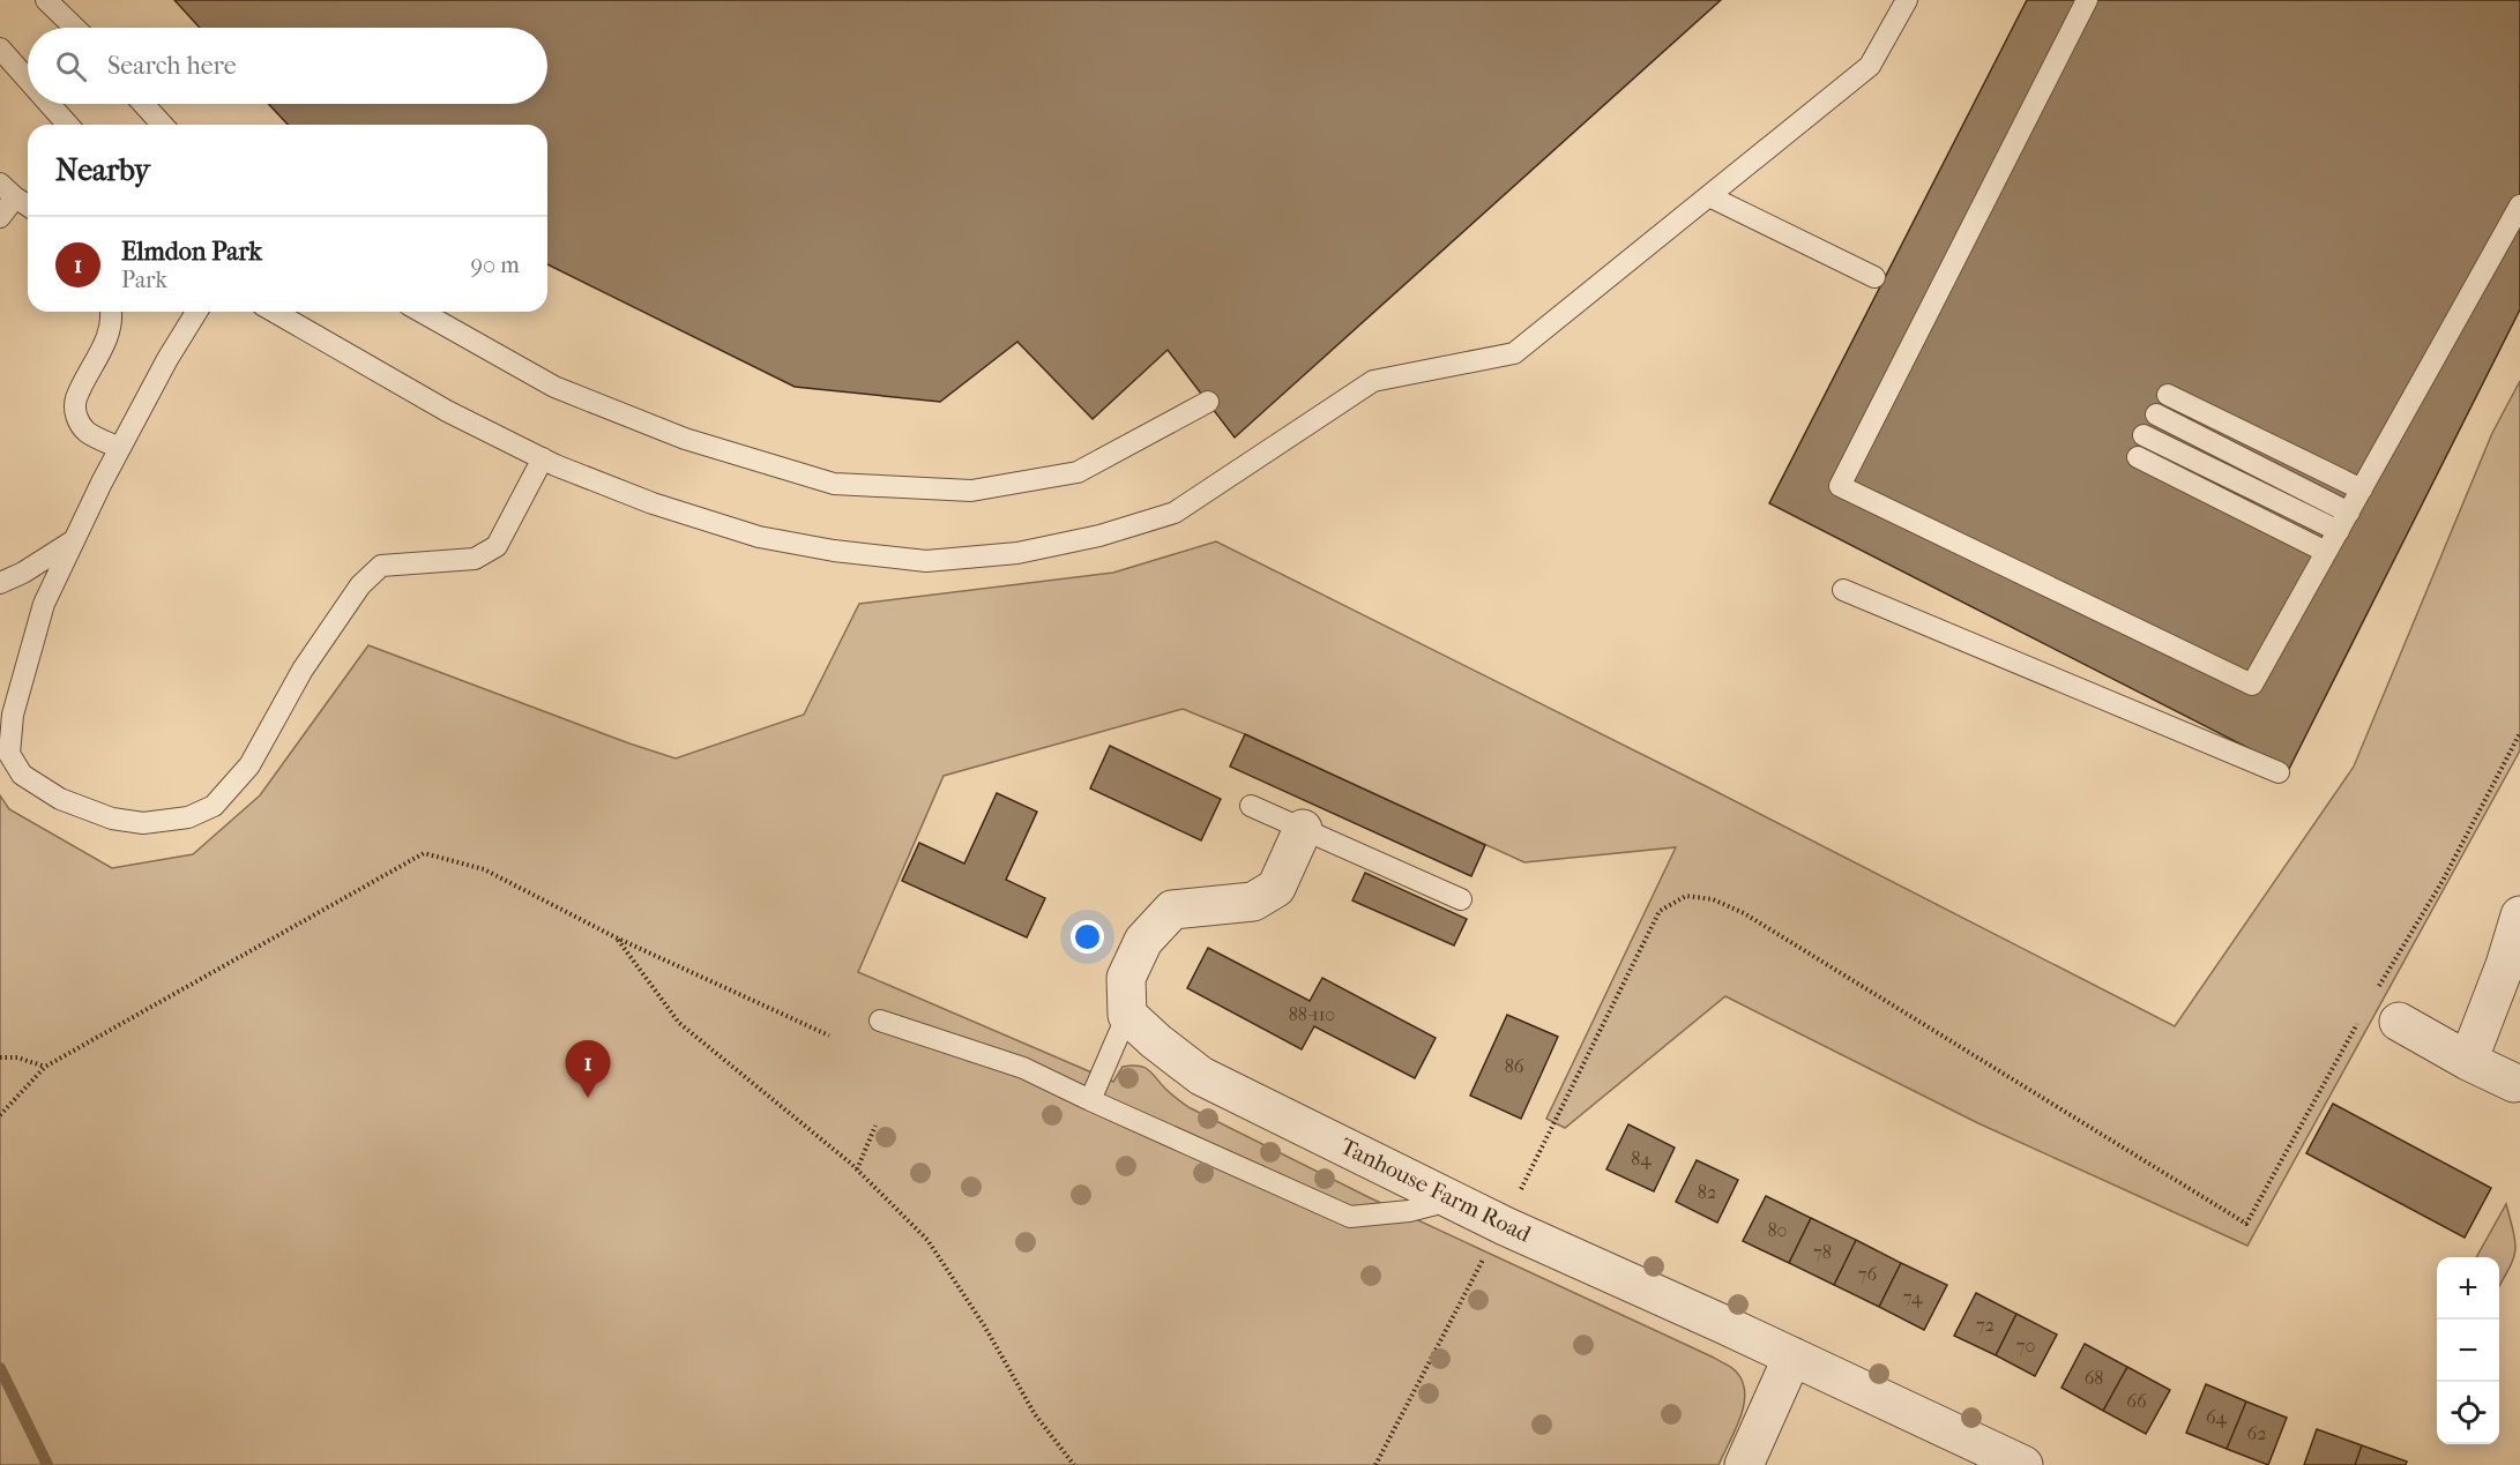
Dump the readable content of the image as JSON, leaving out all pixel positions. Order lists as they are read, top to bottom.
{
  "streets": {
    "street": ["Tanhouse Farm Road"]
  },
  "house_numbers": [
    "88-110",
    "86",
    "84",
    "82",
    "80",
    "78",
    "76",
    "74",
    "72",
    "70",
    "68",
    "66",
    "64",
    "62"
  ],
  "page": {
    "search": "Search here",
    "heading": "Nearby",
    "list": [
      {
        "mark": "1",
        "name": "Elmdon Park",
        "note": "Park",
        "value": "90 m"
      }
    ],
    "pins": "1",
    "map_buttons": ["+", "−"]
  }
}
